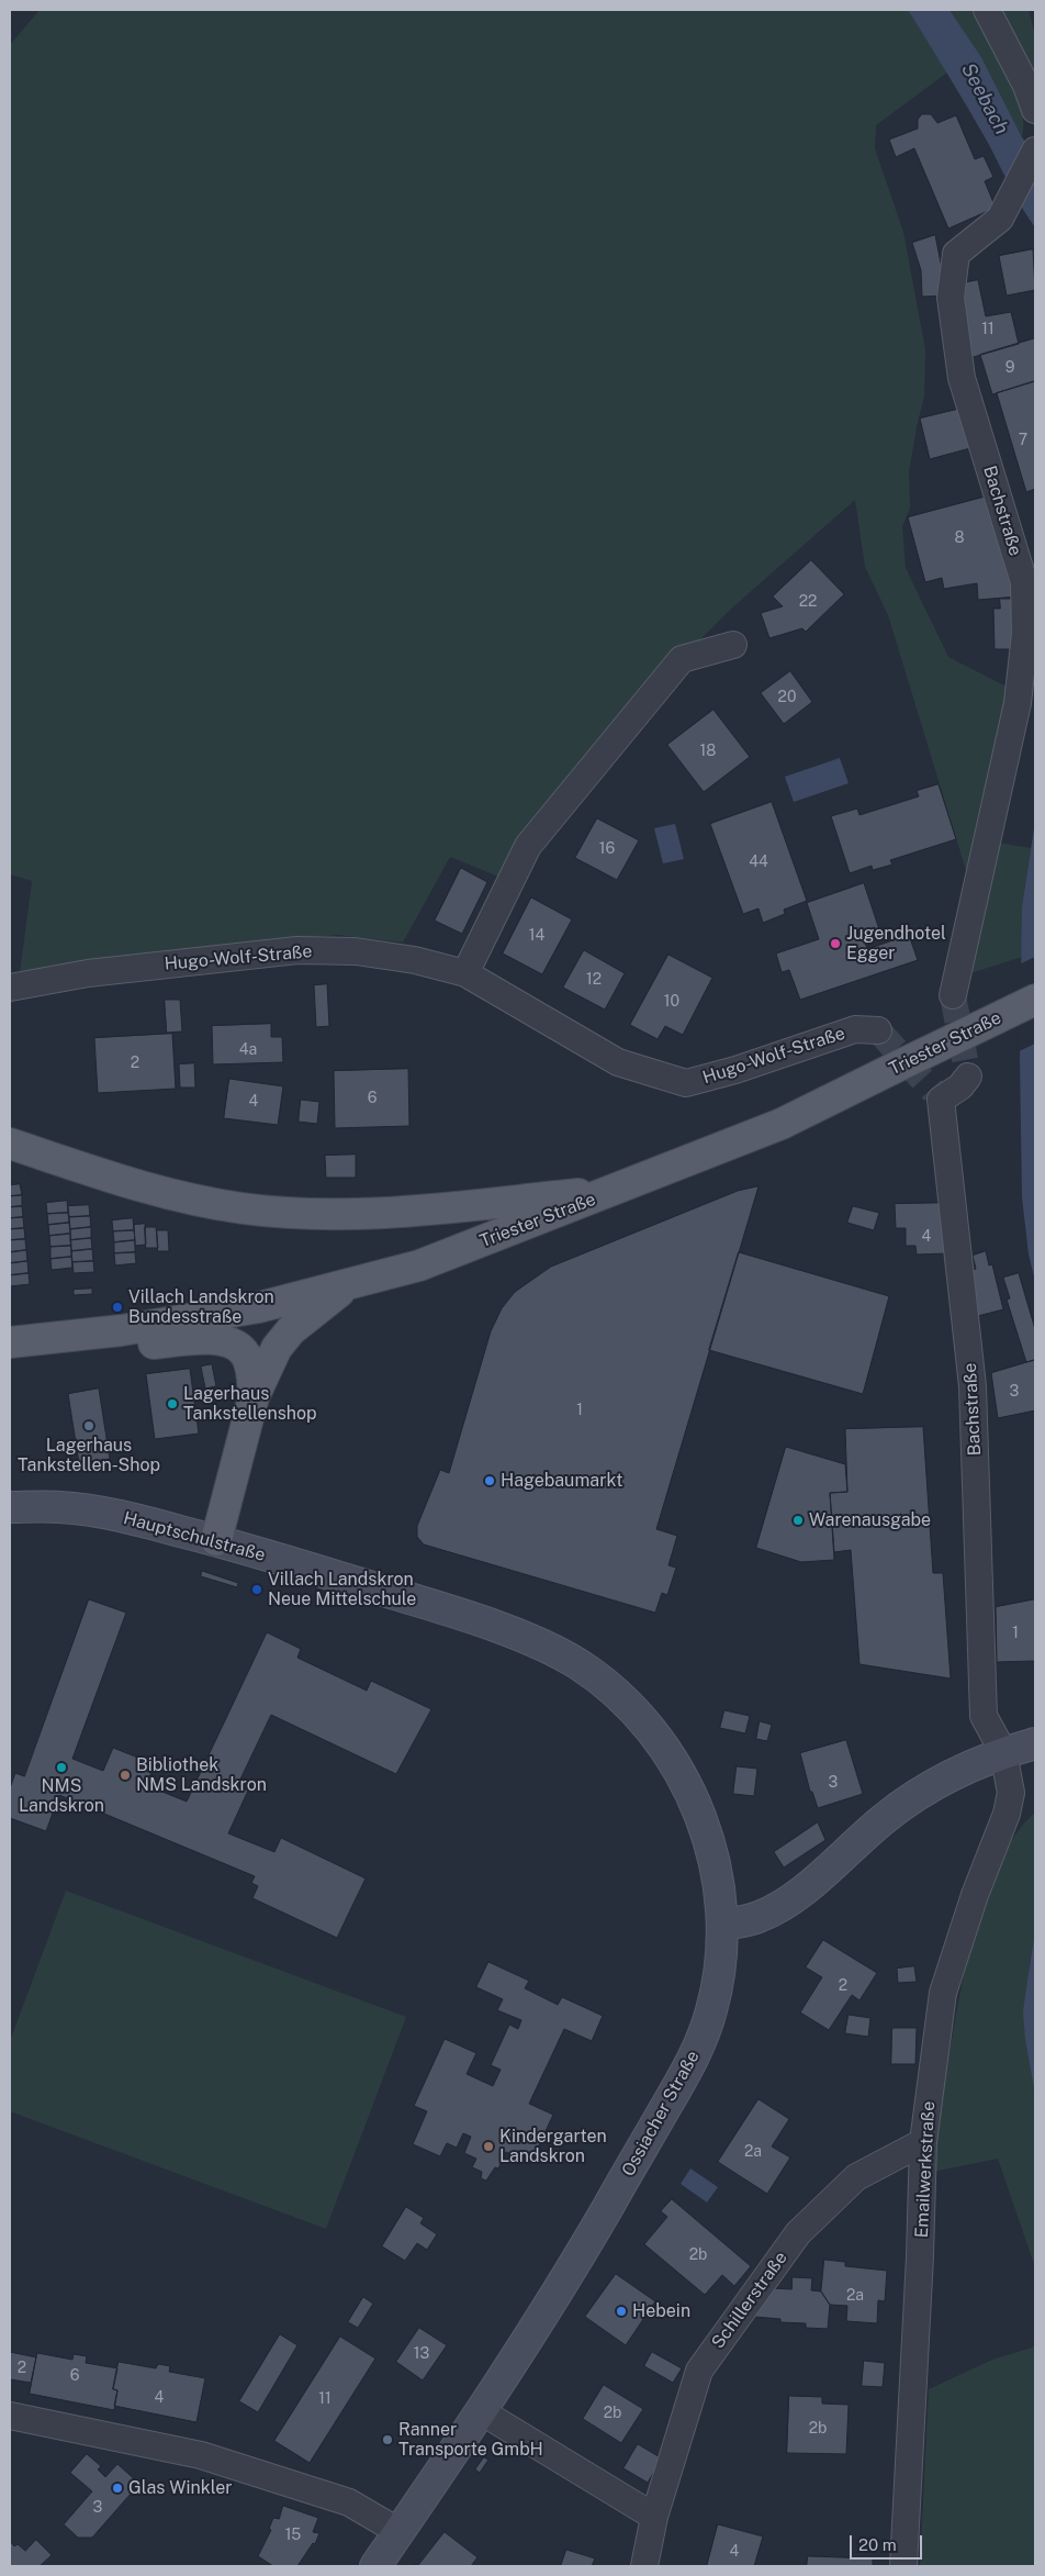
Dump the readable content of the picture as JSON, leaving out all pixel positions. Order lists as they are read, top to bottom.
{
  "streets": {
    "main road": ["Triester Straße", "Hauptschulstraße", "Ossiacher Straße"],
    "street": [
      "Bachstraße",
      "Hugo-Wolf-Straße",
      "Emailwerkstraße",
      "Schillerstraße"
    ]
  },
  "crossings": [
    ["Bachstraße", "Emailwerkstraße"],
    ["Hauptschulstraße", "Ossiacher Straße"],
    ["Emailwerkstraße", "Schillerstraße"]
  ],
  "water": ["Seebach"],
  "places": [
    "Jugendhotel Egger",
    "Villach Landskron Bundesstraße",
    "Lagerhaus Tankstellenshop",
    "Lagerhaus Tankstellen-Shop",
    "Hagebaumarkt",
    "Warenausgabe",
    "Villach Landskron Neue Mittelschule",
    "NMS Landskron",
    "Bibliothek NMS Landskron",
    "Kindergarten Landskron",
    "Hebein",
    "Ranner Transporte GmbH",
    "Glas Winkler"
  ],
  "house_numbers": [
    "11",
    "9",
    "7",
    "8",
    "22",
    "20",
    "18",
    "16",
    "44",
    "14",
    "12",
    "10",
    "4a",
    "2",
    "6",
    "4",
    "4",
    "3",
    "1",
    "1",
    "3",
    "2",
    "2a",
    "2b",
    "2a",
    "13",
    "2",
    "6",
    "4",
    "11",
    "2b",
    "2b",
    "3",
    "15",
    "4"
  ],
  "scale_bar": "20 m"
}
